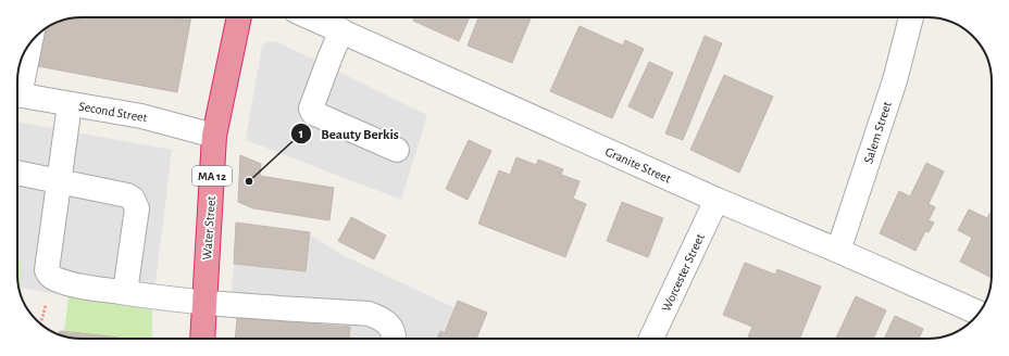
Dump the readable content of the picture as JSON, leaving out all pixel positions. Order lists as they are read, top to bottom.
{
  "streets": {
    "highway": ["MA 12", "Water Street"],
    "street": [
      "Second Street",
      "Salem Street",
      "Granite Street",
      "Worcester Street"
    ]
  },
  "crossings": [
    ["Second Street", "Water Street"],
    ["Salem Street", "Granite Street"],
    ["Granite Street", "Worcester Street"]
  ],
  "places": ["Beauty Berkis"]
}
